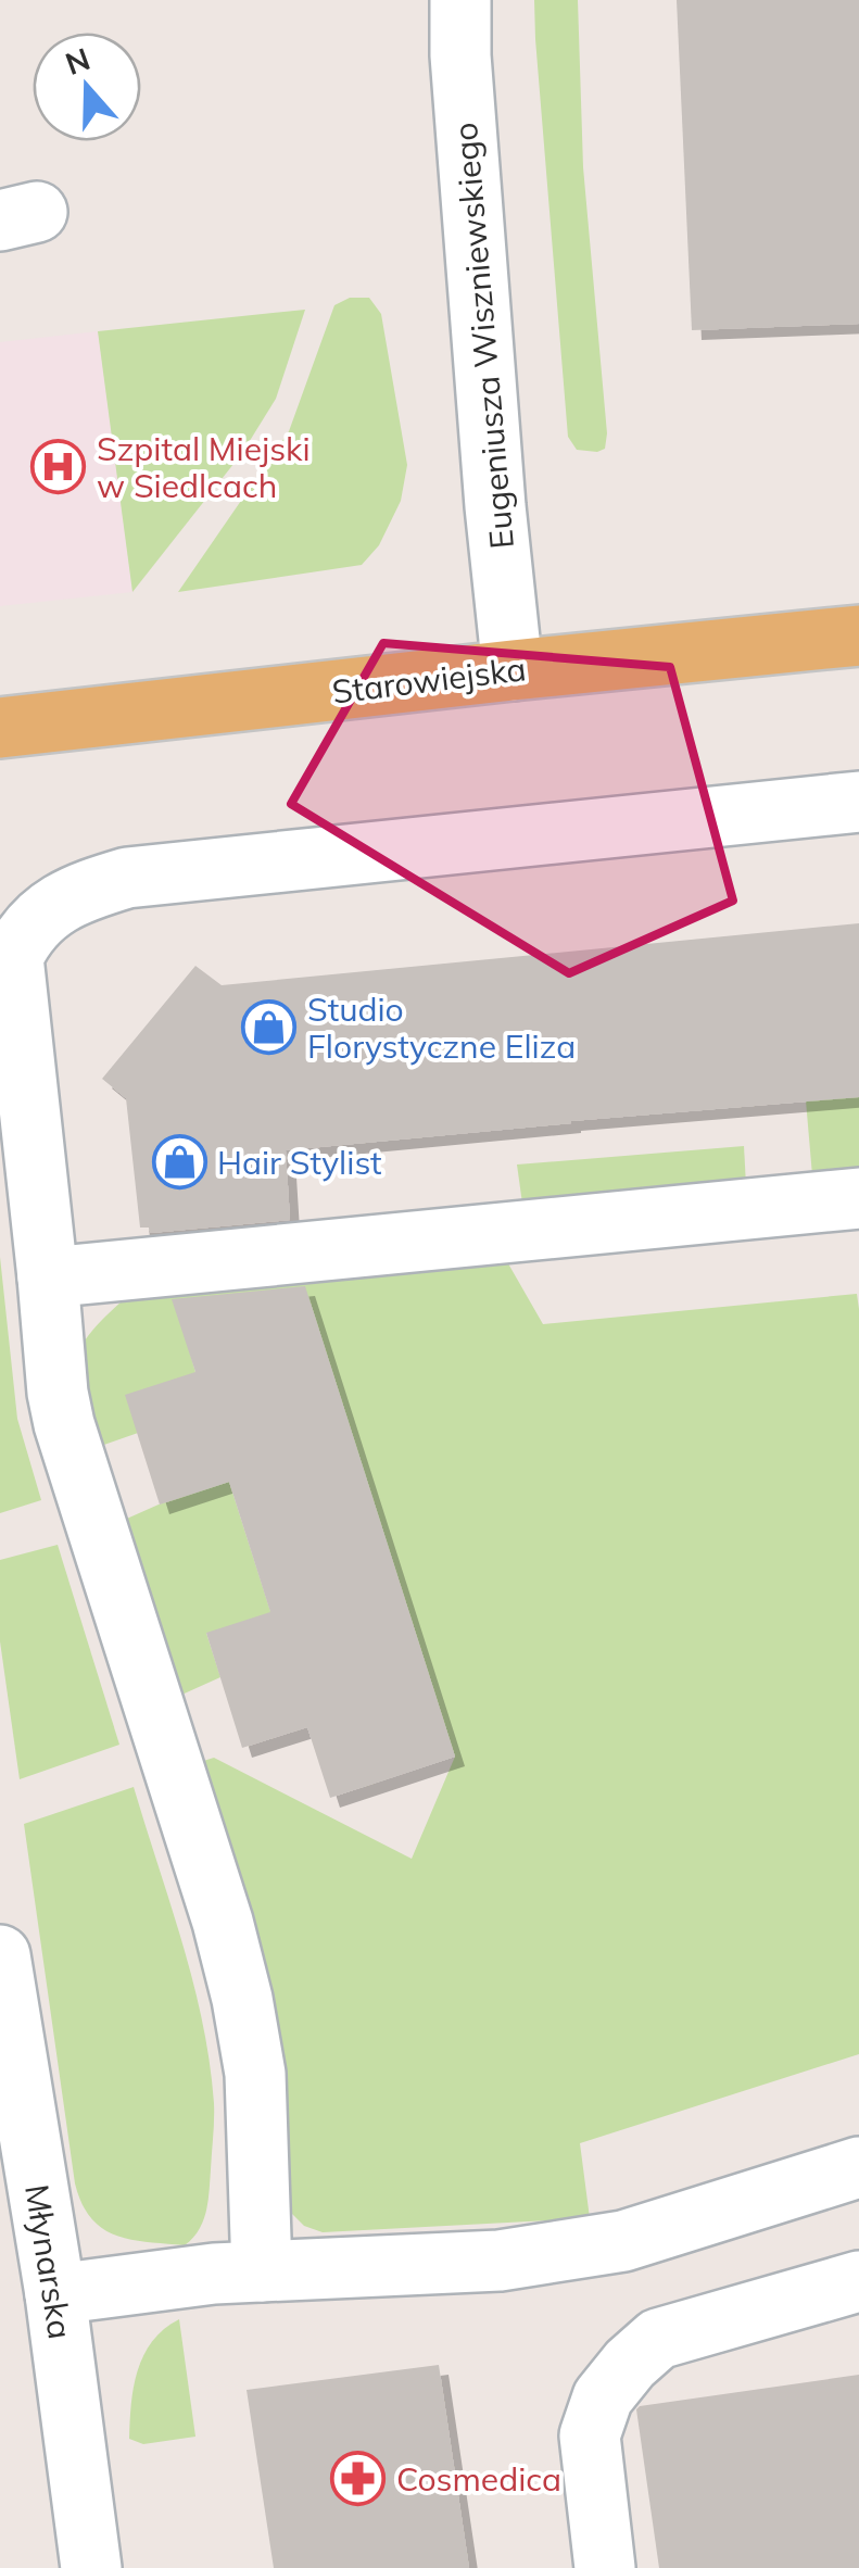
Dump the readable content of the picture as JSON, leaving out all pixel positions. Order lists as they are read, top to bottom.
{
  "streets": {
    "main road": ["Starowiejska"],
    "street": ["Eugeniusza Wiszniewskiego", "Młynarska"]
  },
  "crossings": [
    ["Eugeniusza Wiszniewskiego", "Starowiejska"]
  ],
  "places": {
    "hospital": ["Szpital Miejski w Siedlcach"],
    "shop": ["Studio Florystyczne Eliza", "Hair Stylist"],
    "pharmacy": ["Cosmedica"]
  },
  "north": "top"
}
